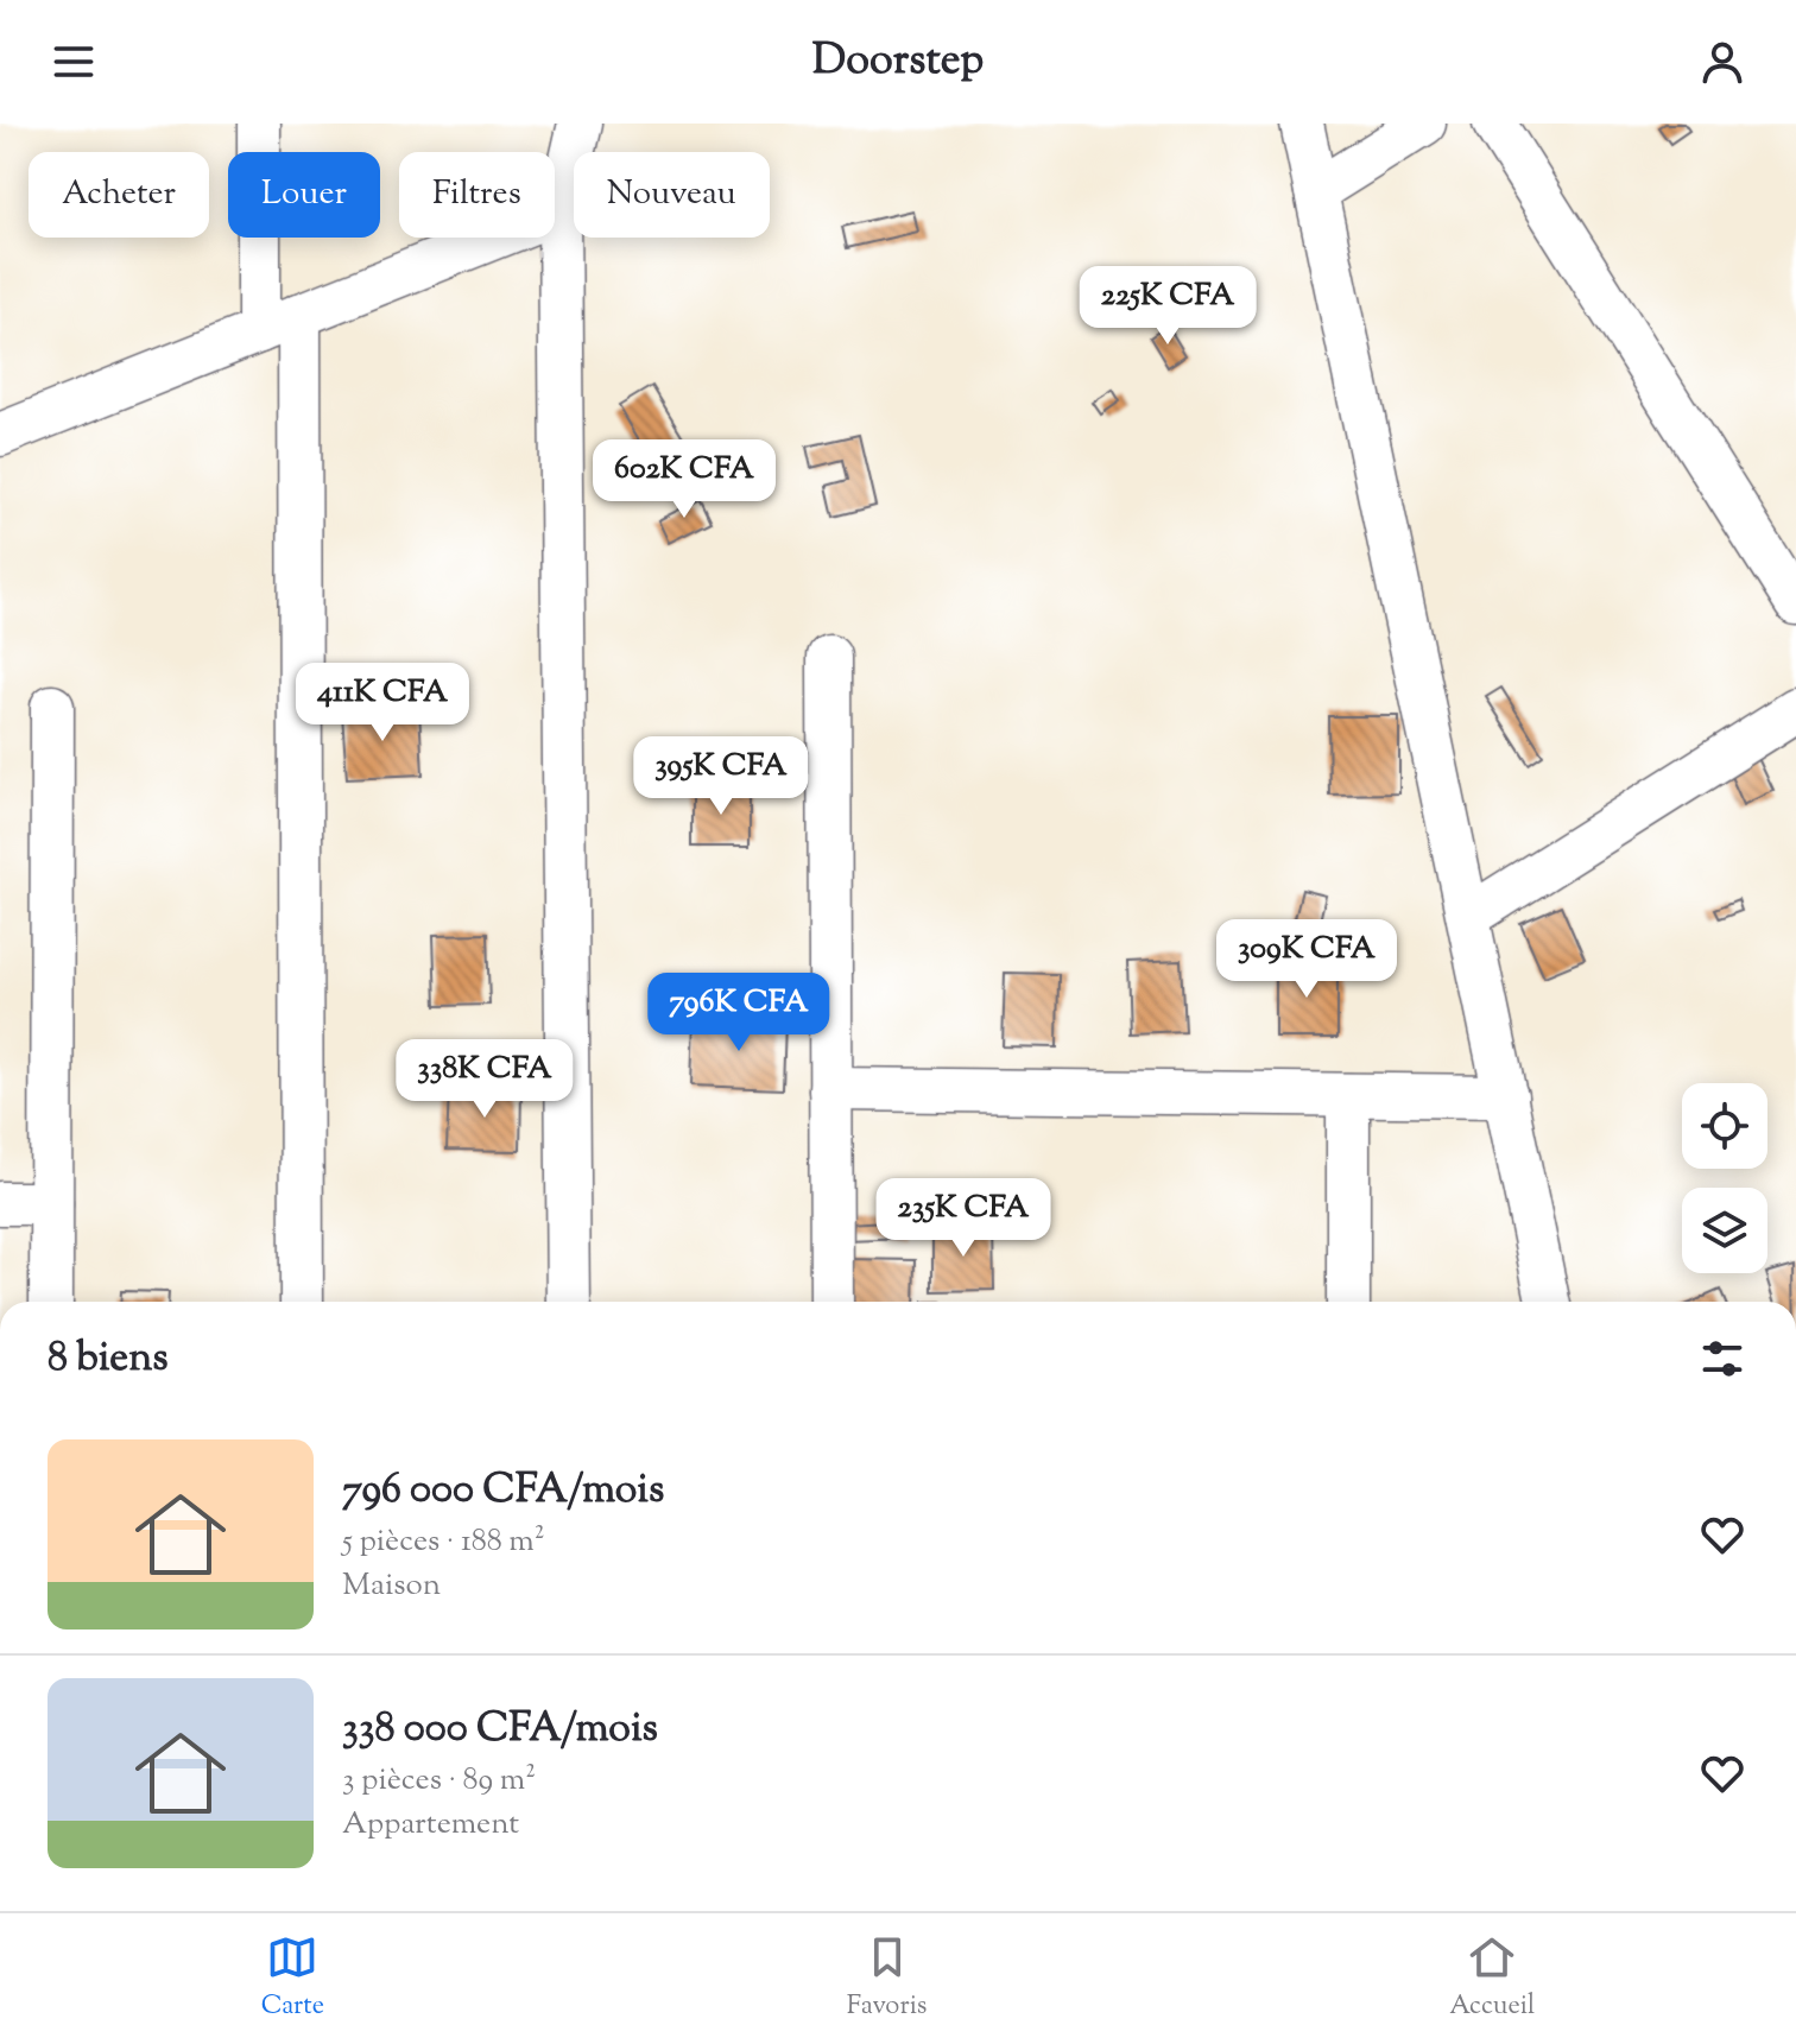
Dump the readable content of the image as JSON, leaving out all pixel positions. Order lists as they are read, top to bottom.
{
  "page": {
    "header": "Doorstep",
    "chip": [
      "Acheter",
      "Louer",
      "Filtres",
      "Nouveau"
    ],
    "price": [
      "225K CFA",
      "602K CFA",
      "411K CFA",
      "395K CFA",
      "309K CFA",
      "796K CFA",
      "338K CFA",
      "235K CFA"
    ],
    "heading": "8 biens",
    "list": [
      {
        "name": "796 000 CFA/mois",
        "note": "5 pièces · 188 m² · Maison"
      },
      {
        "name": "338 000 CFA/mois",
        "note": "3 pièces · 89 m² · Appartement"
      }
    ],
    "tabs": ["Carte", "Favoris", "Accueil"]
  }
}
